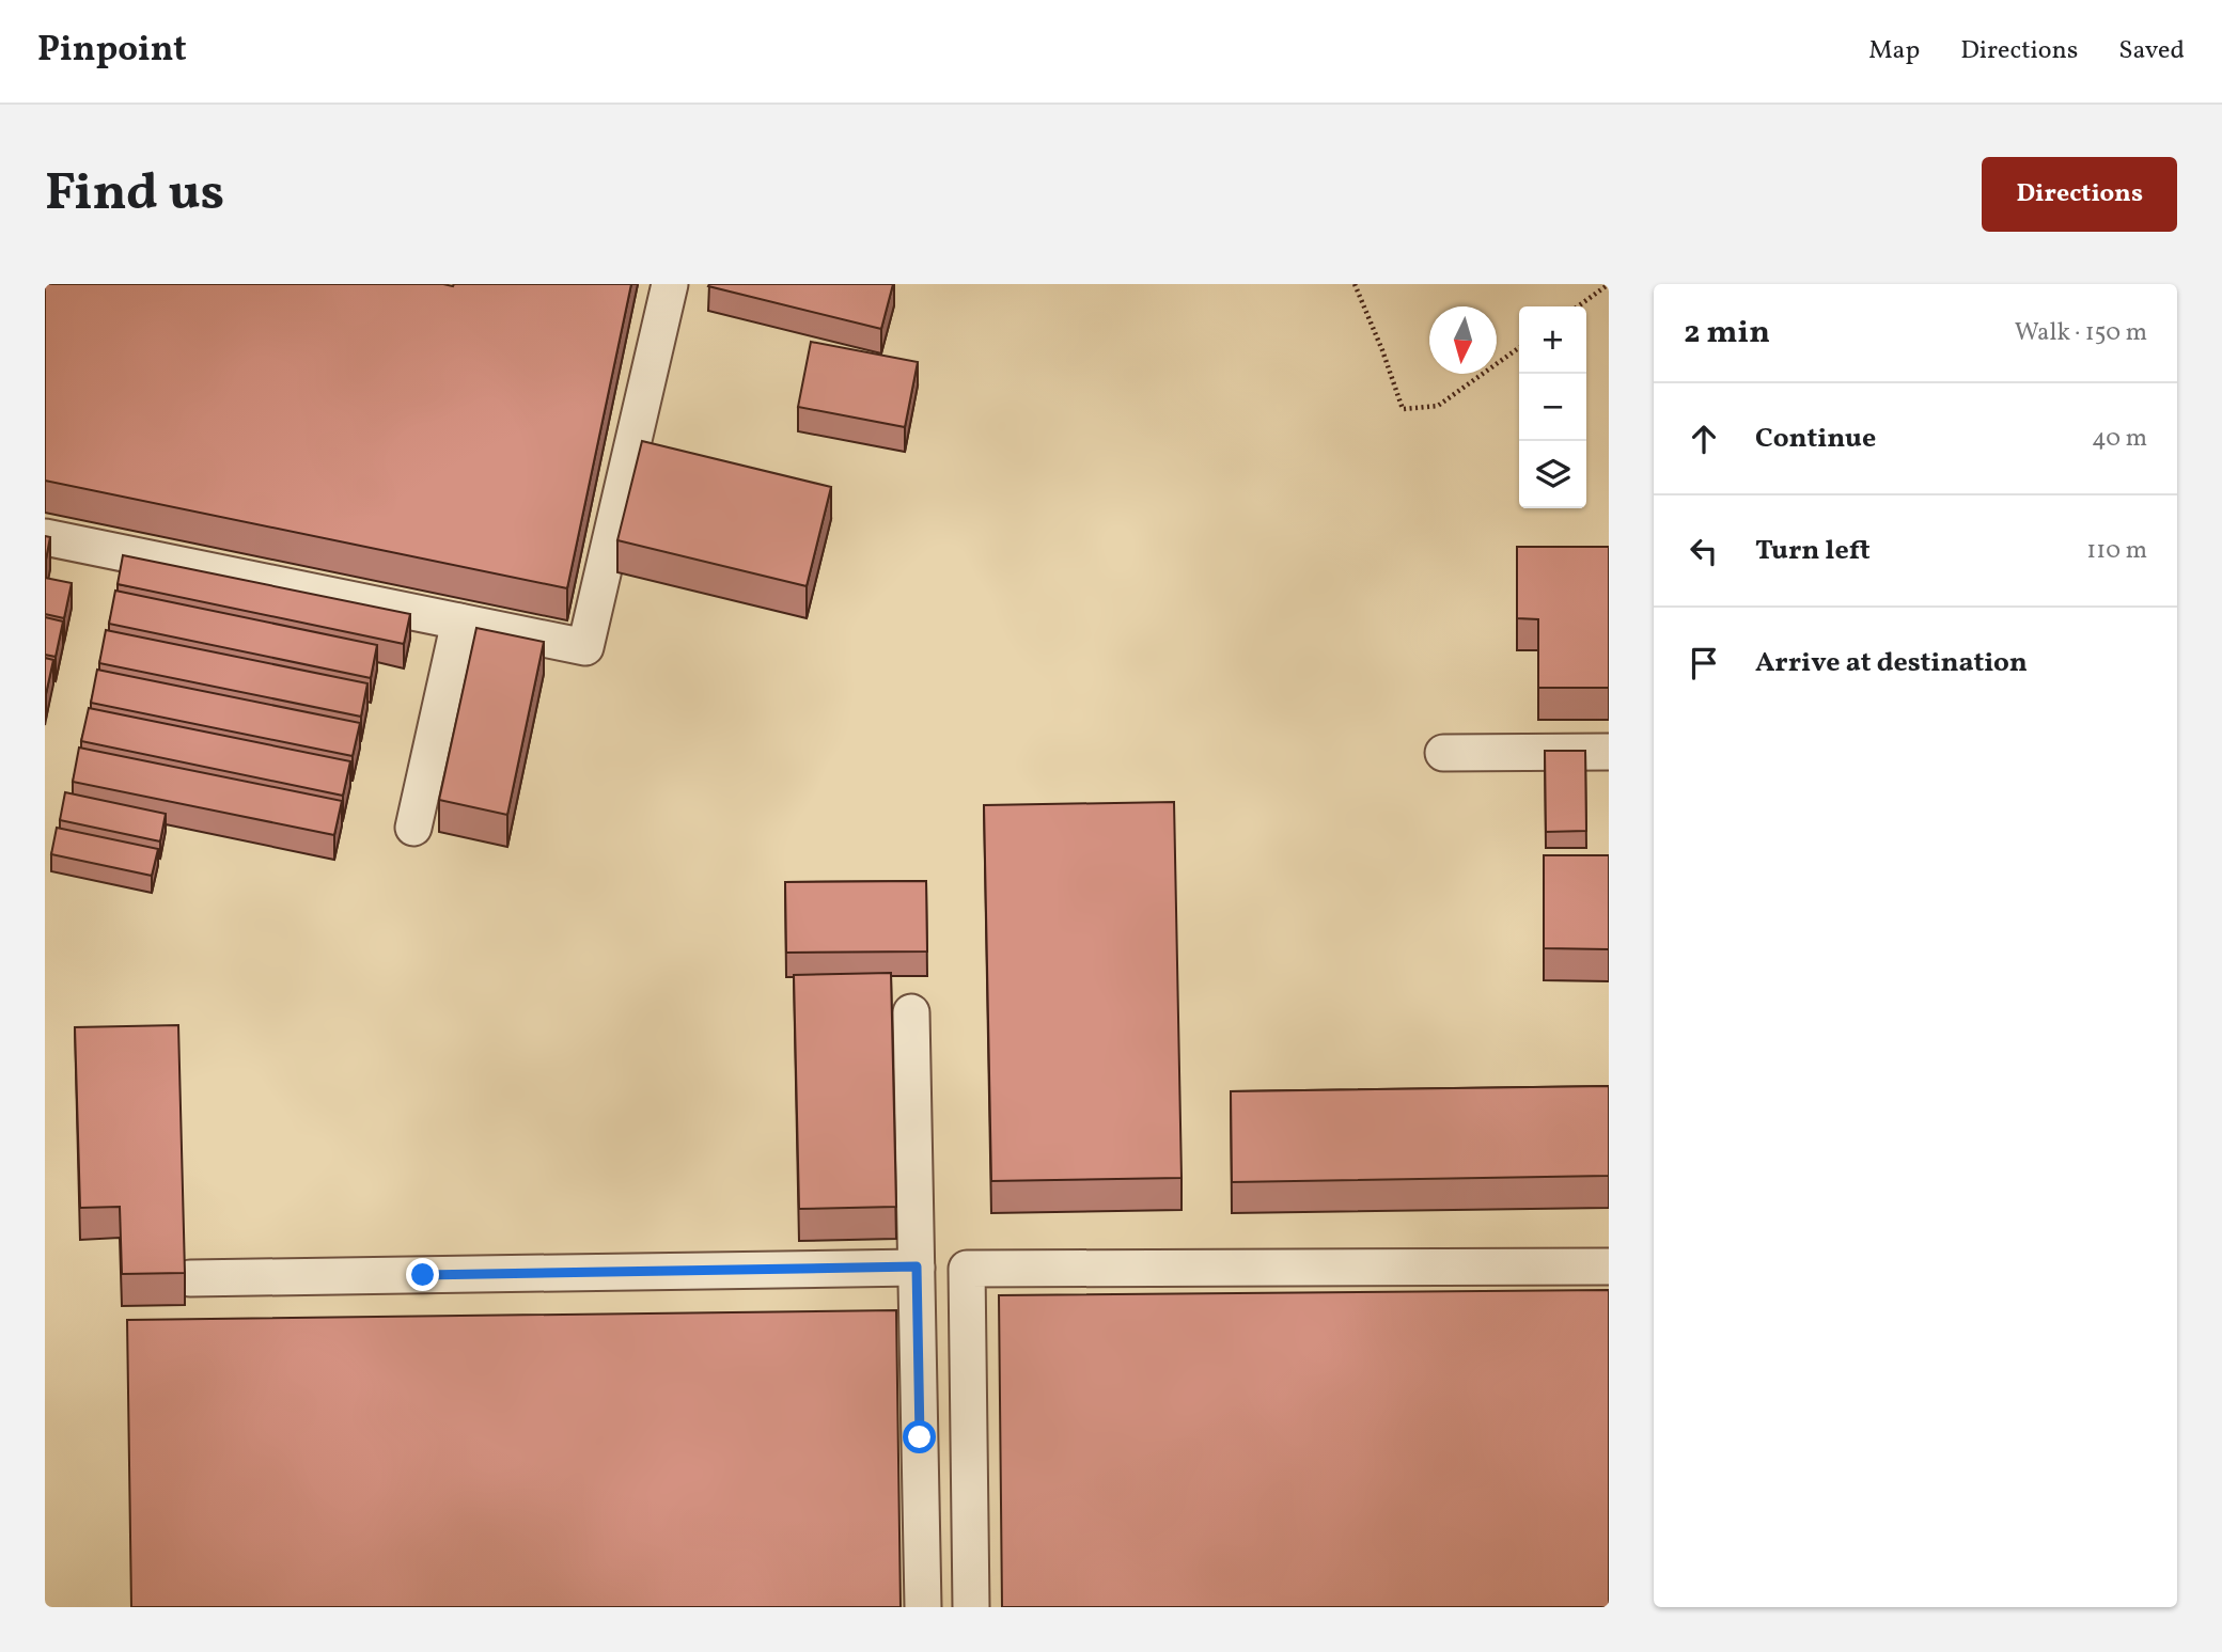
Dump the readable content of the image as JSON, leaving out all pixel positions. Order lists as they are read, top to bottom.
{
  "north": "bottom",
  "page": {
    "header": "Pinpoint",
    "nav": ["Map", "Directions", "Saved"],
    "buttons": "Directions",
    "title": "Find us",
    "heading": ["2 min", "Walk · 150 m"],
    "map_buttons": ["+", "−"],
    "list": [
      ["Continue", "40 m"],
      ["Turn left", "110 m"],
      "Arrive at destination"
    ]
  }
}
